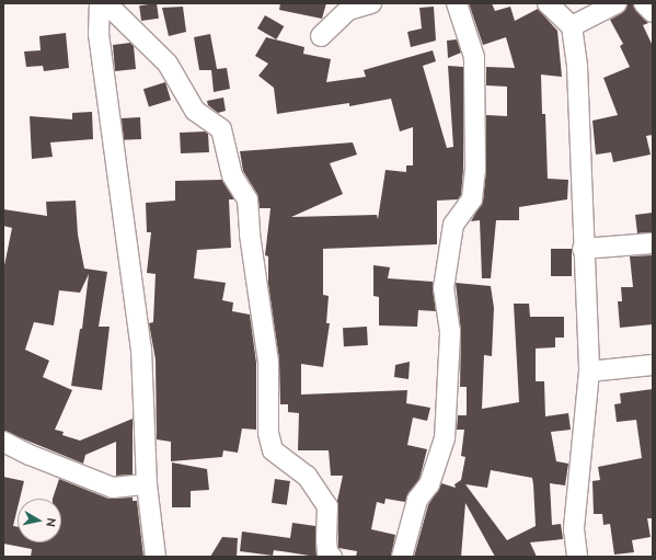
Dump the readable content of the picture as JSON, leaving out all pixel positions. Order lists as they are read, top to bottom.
{
  "north": "right"
}
